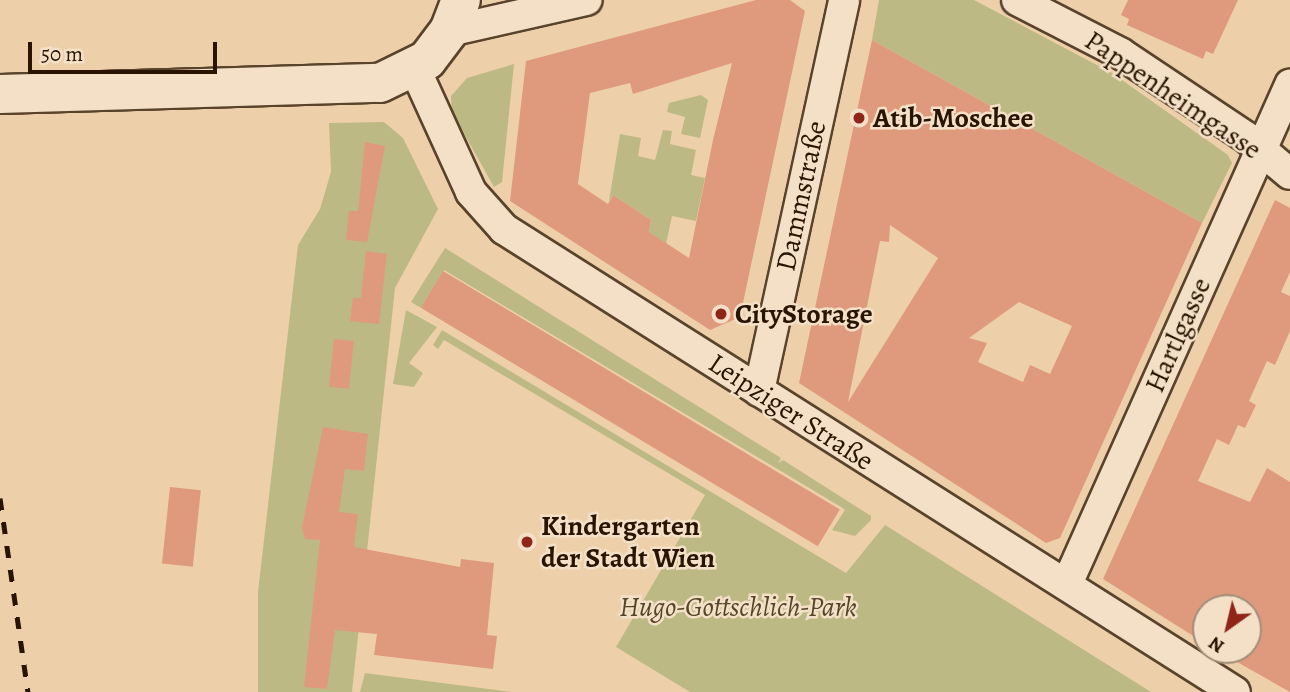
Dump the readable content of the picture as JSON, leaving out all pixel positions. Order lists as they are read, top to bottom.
{
  "streets": {
    "street": [
      "Pappenheimgasse",
      "Dammstraße",
      "Hartlgasse",
      "Leipziger Straße"
    ]
  },
  "crossings": [
    ["Pappenheimgasse", "Hartlgasse"],
    ["Dammstraße", "Leipziger Straße"],
    ["Hartlgasse", "Leipziger Straße"]
  ],
  "parks": ["Hugo-Gottschlich-Park"],
  "places": ["Atib-Moschee", "CityStorage", "Kindergarten der Stadt Wien"],
  "scale_bar": "50 m",
  "north": "bottom left"
}
